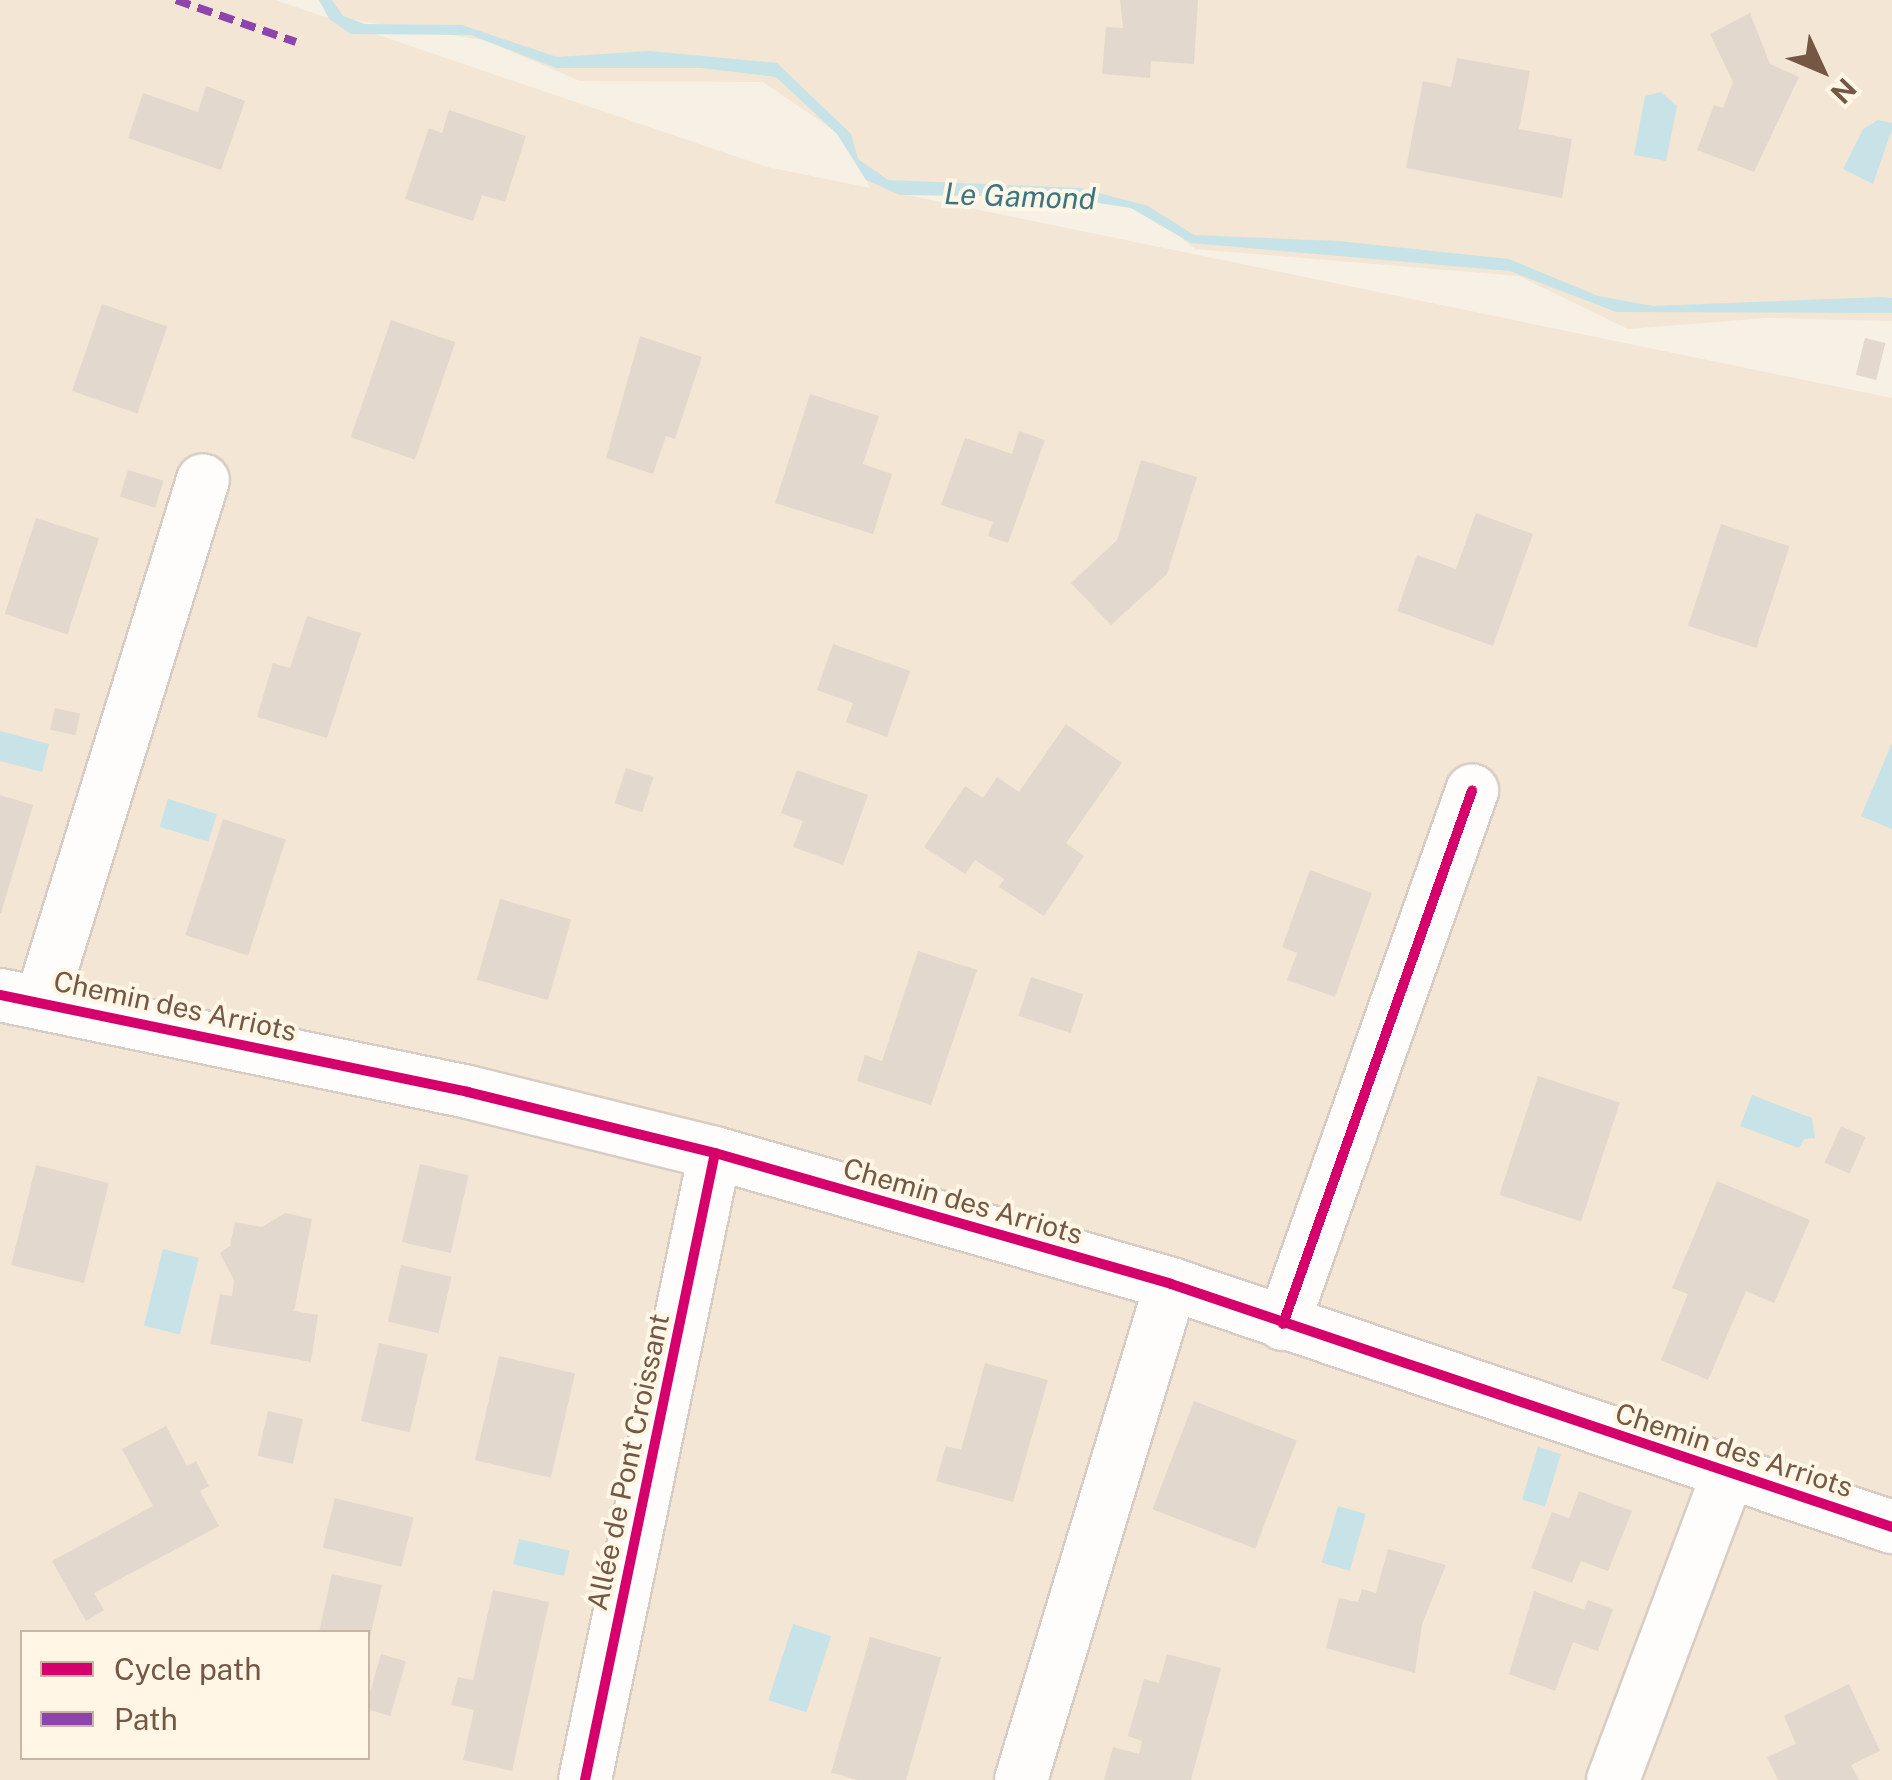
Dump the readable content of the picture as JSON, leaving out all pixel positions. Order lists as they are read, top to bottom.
{
  "streets": {
    "street": ["Chemin des Arriots", "Allée de Pont Croissant"]
  },
  "crossings": [
    ["Chemin des Arriots", "Allée de Pont Croissant"]
  ],
  "water": ["Le Gamond"],
  "legend": ["Cycle path", "Path"],
  "north": "bottom right"
}
